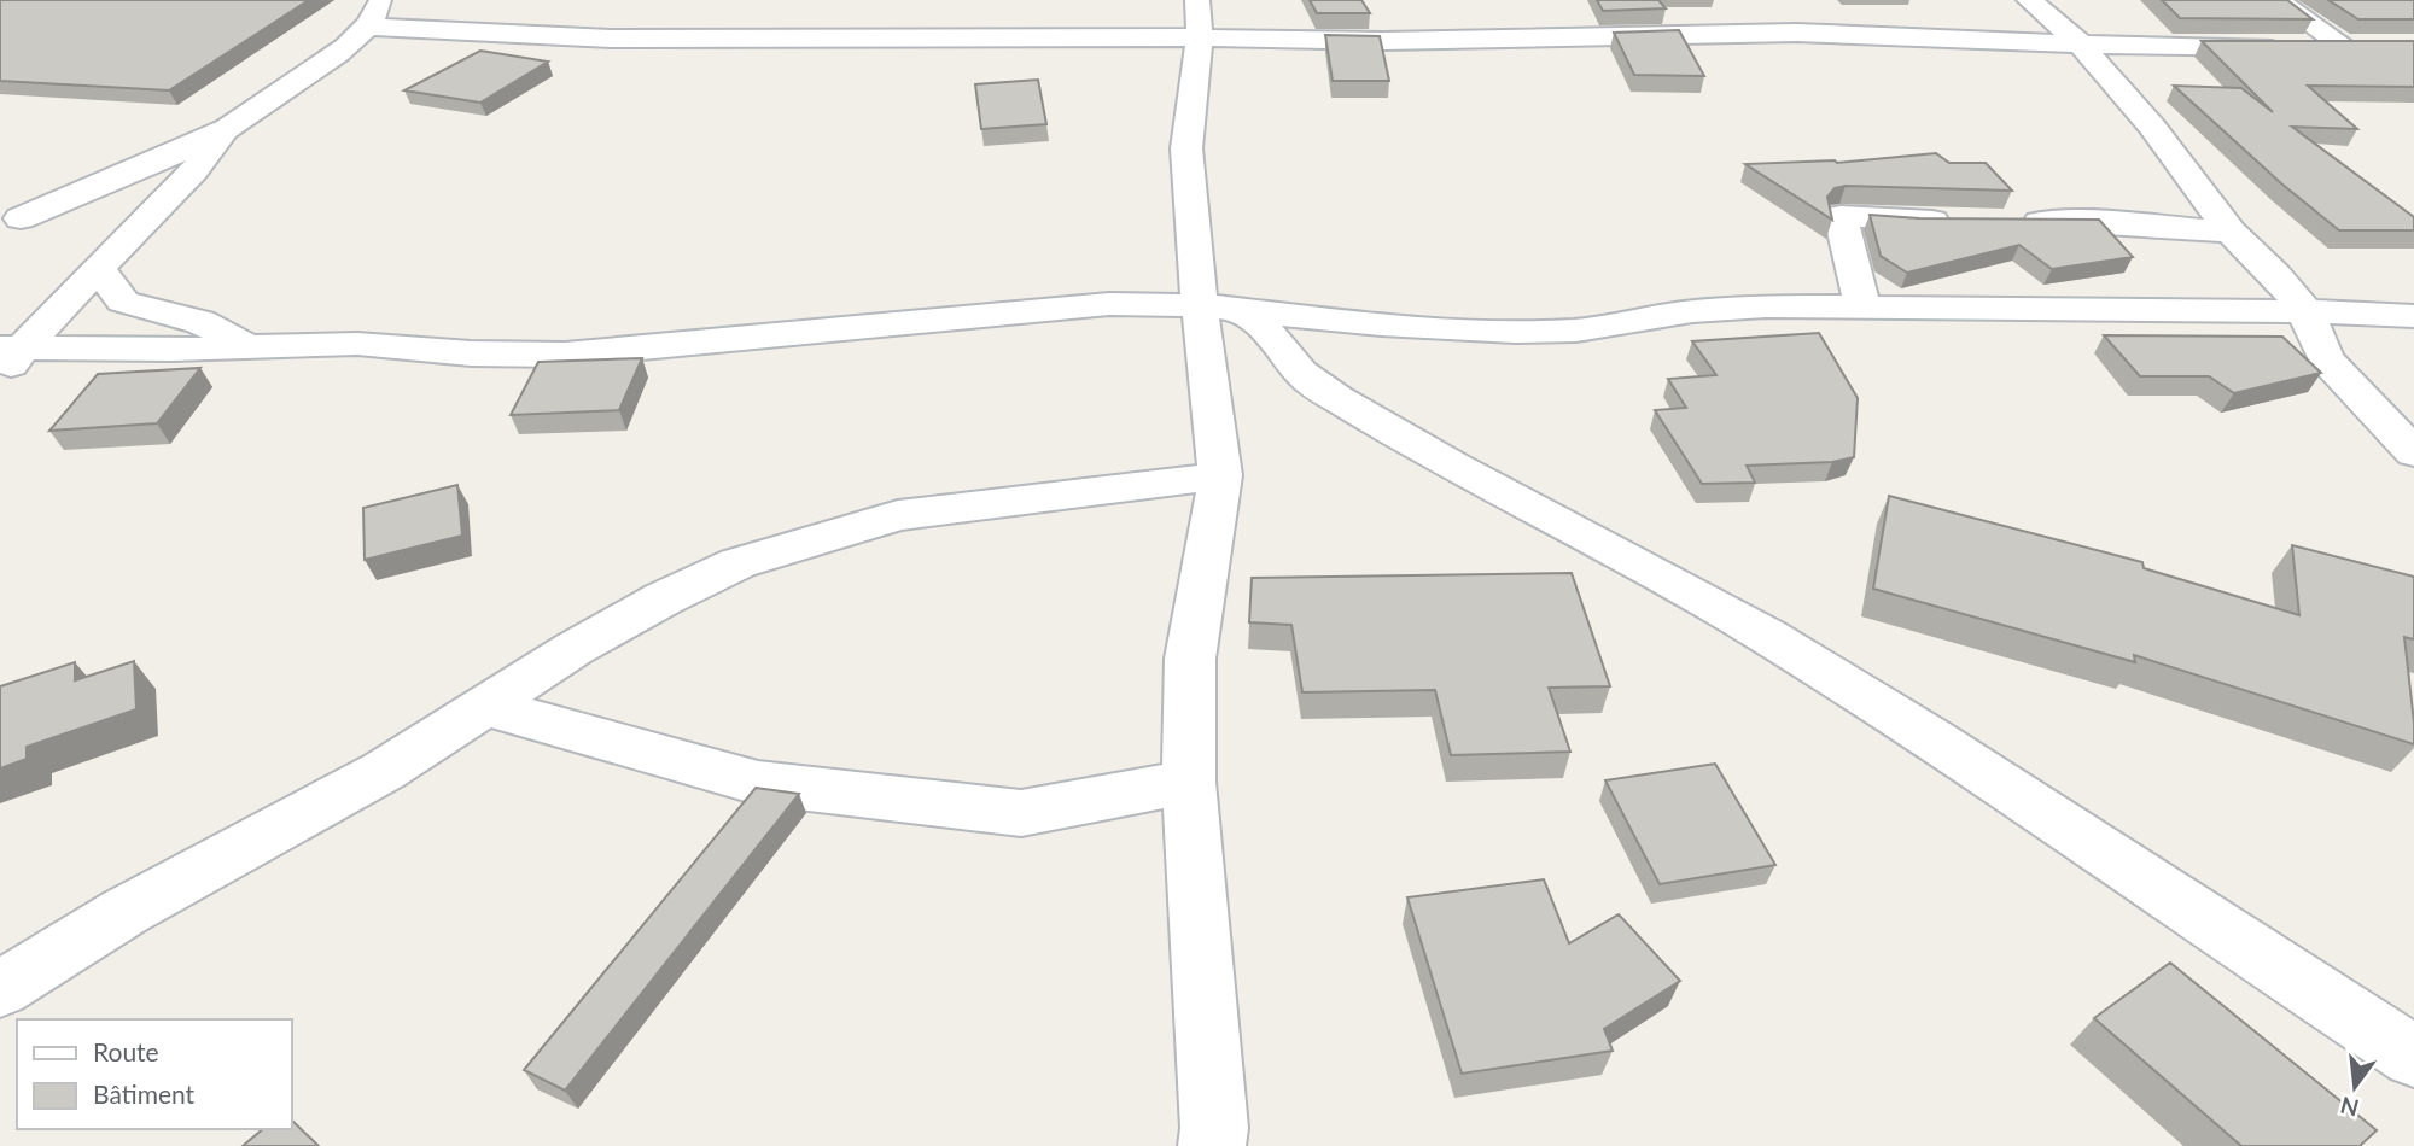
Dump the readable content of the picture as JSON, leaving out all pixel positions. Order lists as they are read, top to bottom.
{
  "legend": ["Route", "Bâtiment"],
  "north": "bottom"
}
